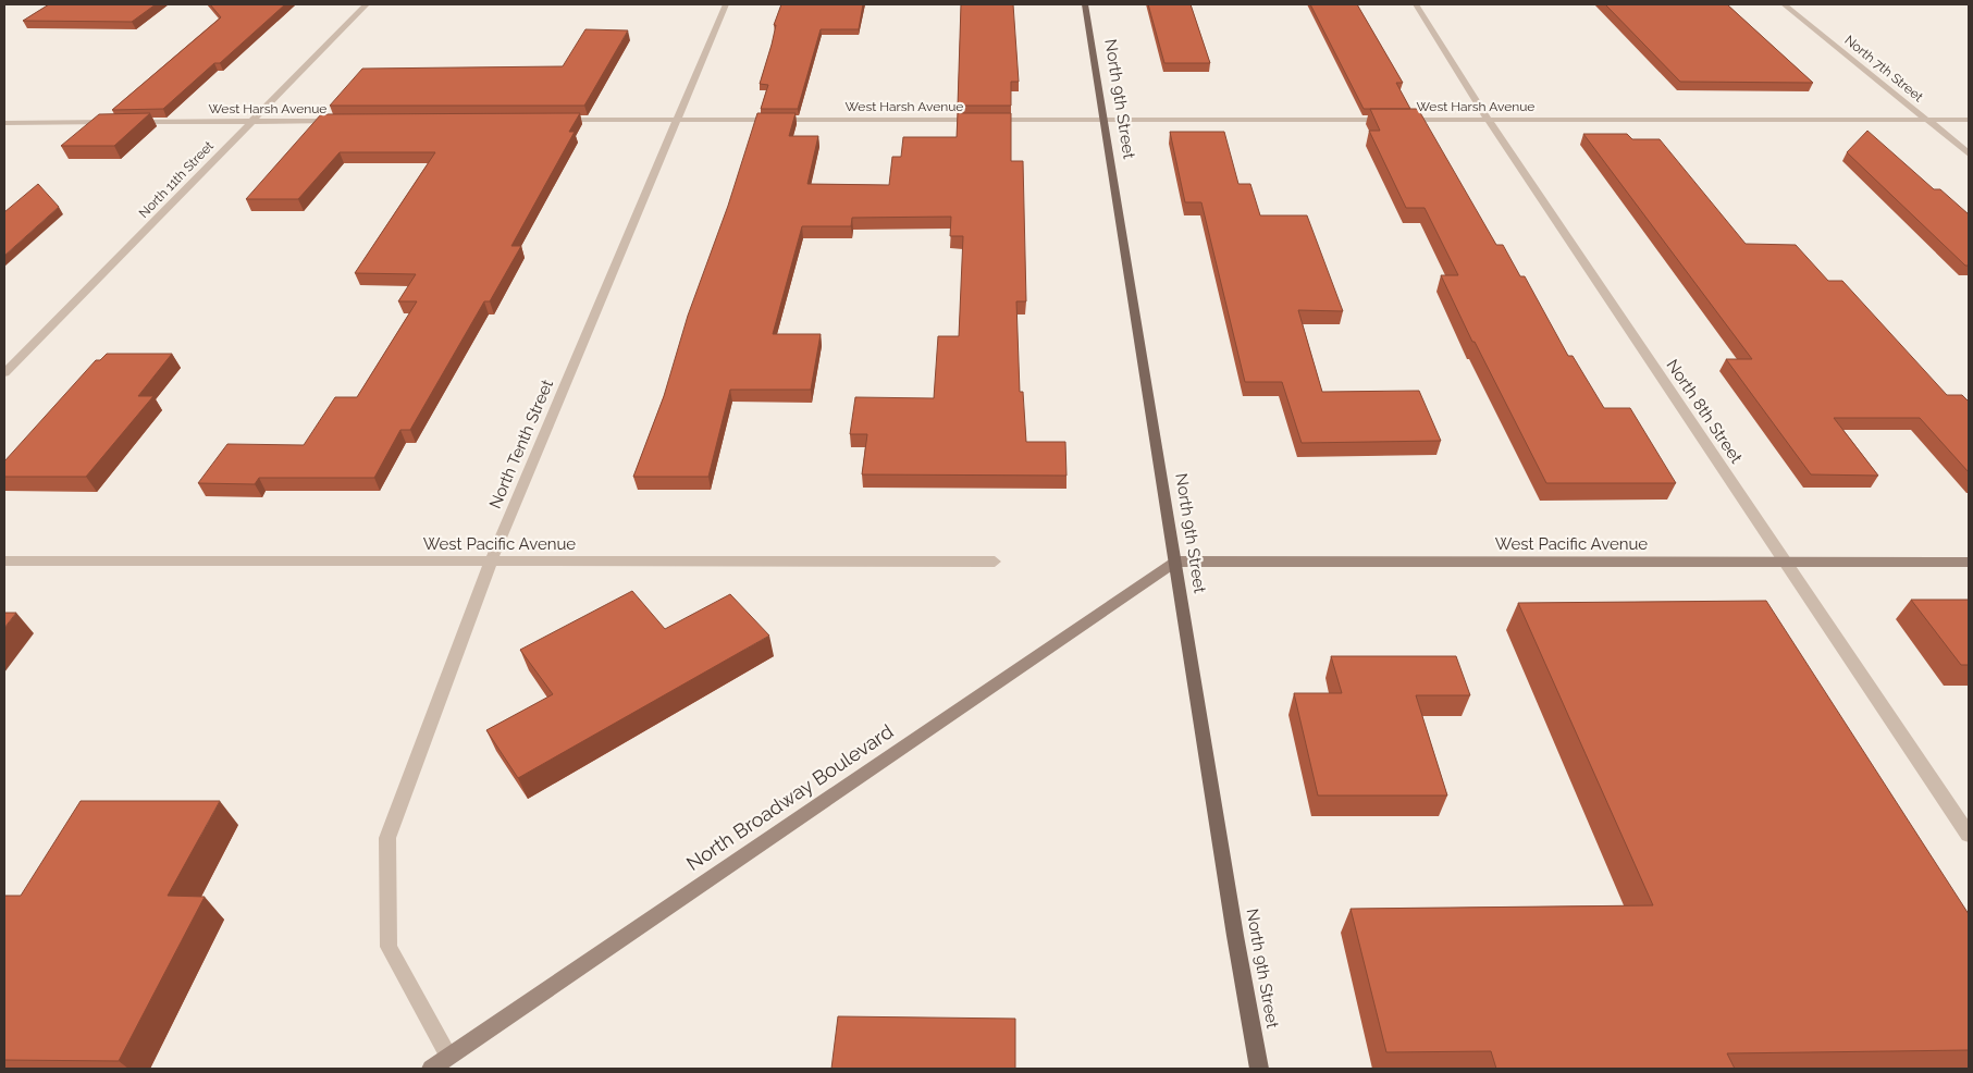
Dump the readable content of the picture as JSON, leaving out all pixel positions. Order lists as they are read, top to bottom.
{
  "streets": {
    "main road": ["North 9th Street", "West Pacific Avenue", "North Broadway Boulevard"],
    "street": [
      "North 7th Street",
      "West Harsh Avenue",
      "North 11th Street",
      "North 8th Street",
      "North Tenth Street"
    ]
  },
  "crossings": [
    ["North 7th Street", "West Harsh Avenue"],
    ["North 9th Street", "West Harsh Avenue"],
    ["North 9th Street", "West Pacific Avenue"],
    ["North 9th Street", "North Broadway Boulevard"],
    ["West Harsh Avenue", "North 11th Street"],
    ["West Harsh Avenue", "North 8th Street"],
    ["West Harsh Avenue", "North Tenth Street"],
    ["North 8th Street", "West Pacific Avenue"],
    ["North Tenth Street", "West Pacific Avenue"],
    ["North Tenth Street", "North Broadway Boulevard"],
    ["West Pacific Avenue", "North Broadway Boulevard"]
  ]
}
